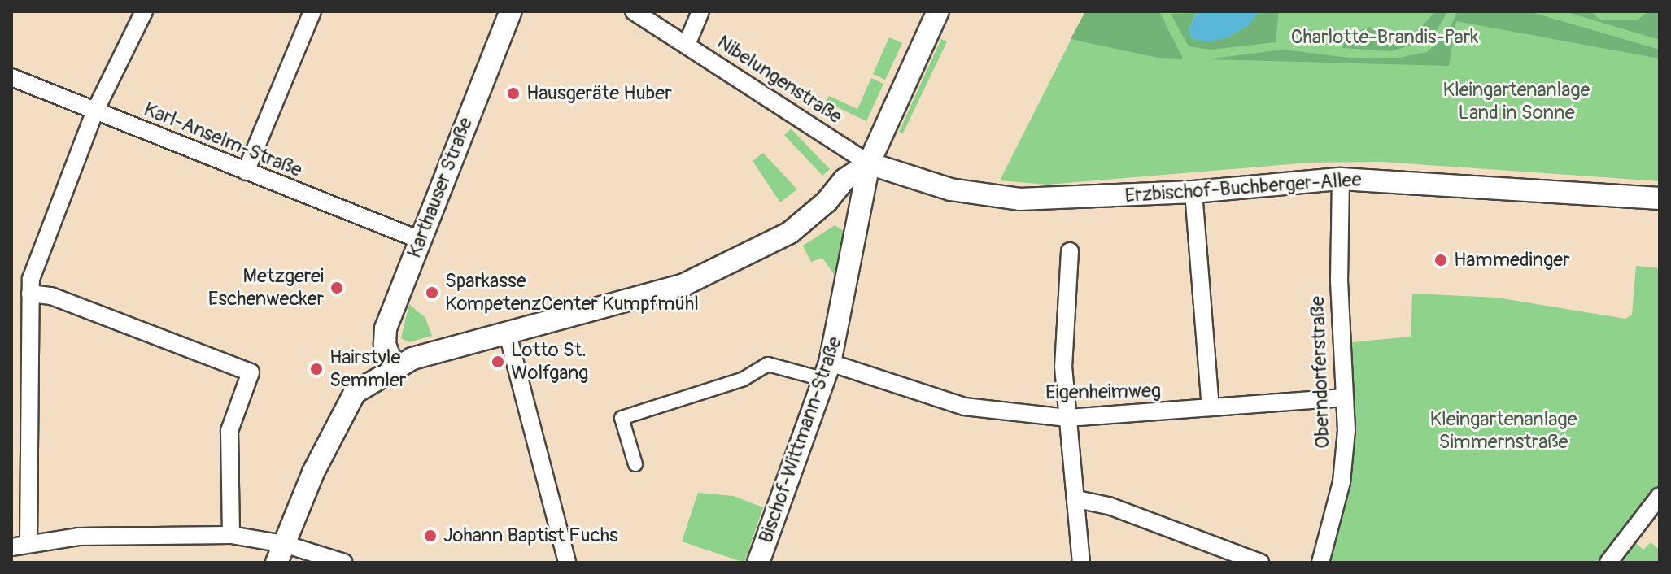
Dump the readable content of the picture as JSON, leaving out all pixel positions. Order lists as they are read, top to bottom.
{
  "streets": {
    "street": [
      "Nibelungenstraße",
      "Karl-Anselm-Straße",
      "Karthauser Straße",
      "Erzbischof-Buchberger-Allee",
      "Oberndorferstraße",
      "Eigenheimweg",
      "Bischof-Wittmann-Straße"
    ]
  },
  "crossings": [
    ["Nibelungenstraße", "Erzbischof-Buchberger-Allee"],
    ["Nibelungenstraße", "Bischof-Wittmann-Straße"],
    ["Karl-Anselm-Straße", "Karthauser Straße"],
    ["Erzbischof-Buchberger-Allee", "Oberndorferstraße"],
    ["Erzbischof-Buchberger-Allee", "Bischof-Wittmann-Straße"],
    ["Oberndorferstraße", "Eigenheimweg"],
    ["Eigenheimweg", "Bischof-Wittmann-Straße"]
  ],
  "parks": ["Charlotte-Brandis-Park", "Kleingartenanlage Land in Sonne", "Kleingartenanlage Simmernstraße"],
  "places": [
    "Hausgeräte Huber",
    "Hammedinger",
    "Metzgerei Eschenwecker",
    "Sparkasse KompetenzCenter Kumpfmühl",
    "Lotto St. Wolfgang",
    "Hairstyle Semmler",
    "Johann Baptist Fuchs"
  ]
}
